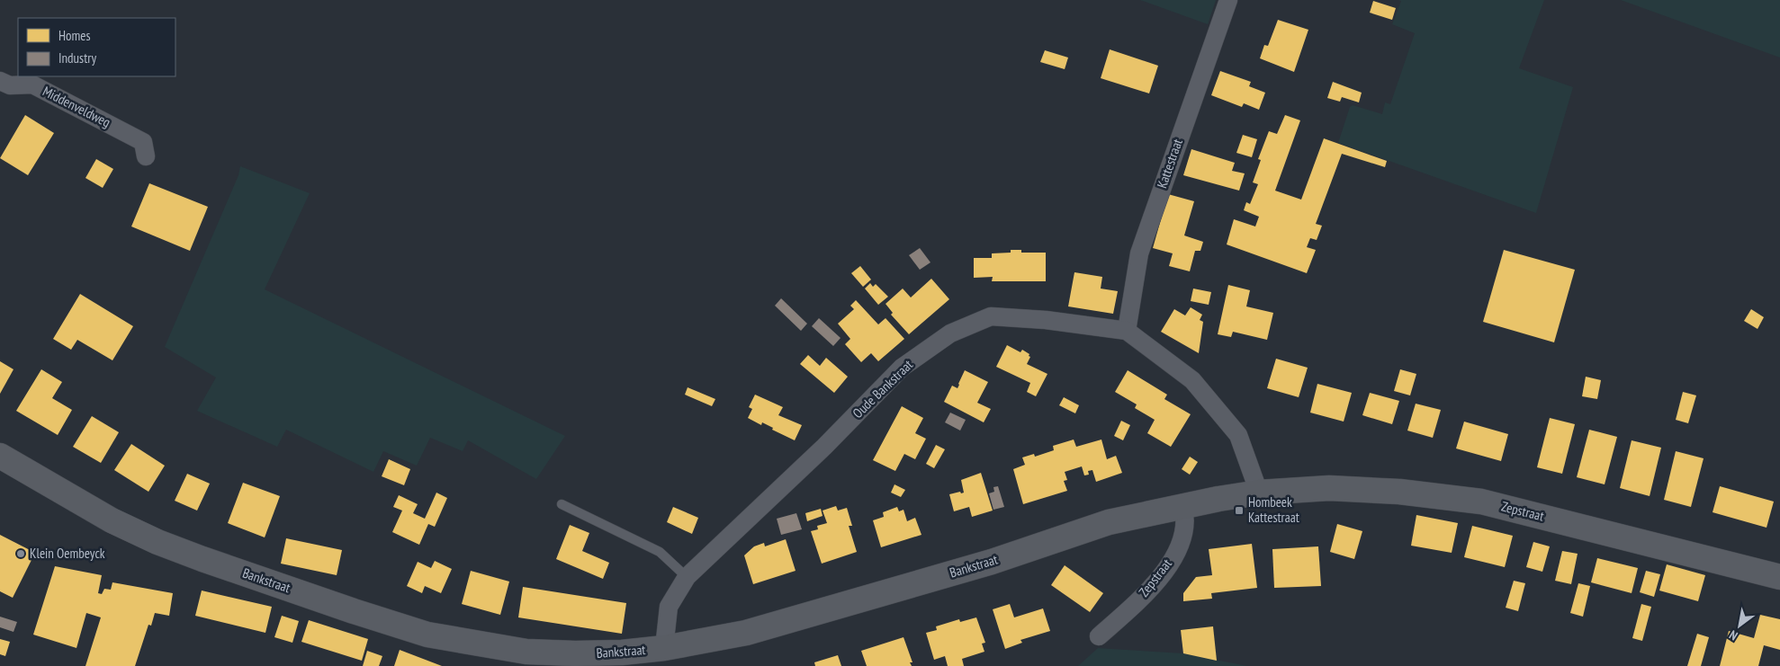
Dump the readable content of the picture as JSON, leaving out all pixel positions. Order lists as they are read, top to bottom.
{
  "streets": {
    "street": [
      "Middenveldweg",
      "Kattestraat",
      "Oude Bankstraat",
      "Zepstraat",
      "Bankstraat"
    ]
  },
  "crossings": [
    ["Kattestraat", "Oude Bankstraat"],
    ["Oude Bankstraat", "Zepstraat"],
    ["Oude Bankstraat", "Bankstraat"],
    ["Zepstraat", "Bankstraat"]
  ],
  "places": {
    "transit": ["Hombeek Kattestraat"],
    "other": ["Klein Oembeyck"]
  },
  "legend": ["Homes", "Industry"],
  "north": "bottom left"
}
